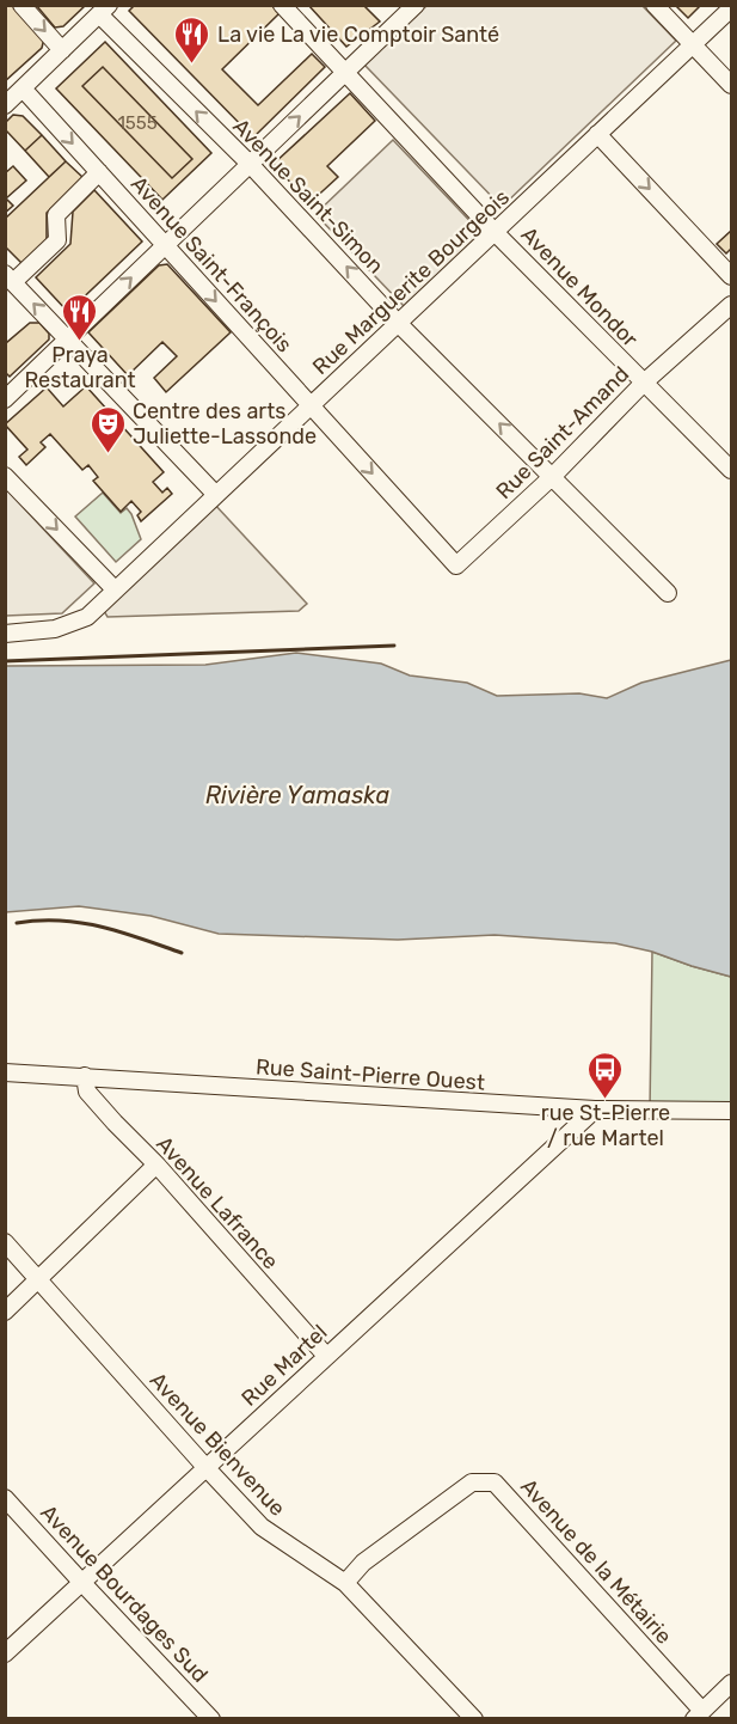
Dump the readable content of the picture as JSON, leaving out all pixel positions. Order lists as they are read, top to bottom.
{
  "streets": {
    "street": [
      "Avenue Saint-Simon",
      "Avenue Saint-François",
      "Rue Marguerite Bourgeois",
      "Avenue Mondor",
      "Rue Saint-Amand",
      "Rue Saint-Pierre Ouest",
      "Avenue Lafrance",
      "Rue Martel",
      "Avenue Bienvenue",
      "Avenue de la Métairie",
      "Avenue Bourdages Sud"
    ]
  },
  "crossings": [
    ["Avenue Saint-Simon", "Rue Marguerite Bourgeois"],
    ["Avenue Saint-Simon", "Rue Saint-Amand"],
    ["Avenue Saint-François", "Rue Marguerite Bourgeois"],
    ["Avenue Saint-François", "Rue Saint-Amand"],
    ["Rue Marguerite Bourgeois", "Avenue Mondor"],
    ["Avenue Mondor", "Rue Saint-Amand"],
    ["Rue Saint-Pierre Ouest", "Avenue Lafrance"],
    ["Rue Saint-Pierre Ouest", "Rue Martel"],
    ["Avenue Lafrance", "Rue Martel"],
    ["Rue Martel", "Avenue Bienvenue"],
    ["Rue Martel", "Avenue Bourdages Sud"],
    ["Avenue Bienvenue", "Avenue de la Métairie"]
  ],
  "one_way": ["Avenue Saint-Simon"],
  "water": ["Rivière Yamaska"],
  "places": {
    "restaurant": ["La vie La vie Comptoir Santé", "Praya Restaurant"],
    "theatre": ["Centre des arts Juliette-Lassonde"],
    "bus stop": ["rue St-Pierre / rue Martel"]
  },
  "house_numbers": ["1555"]
}
